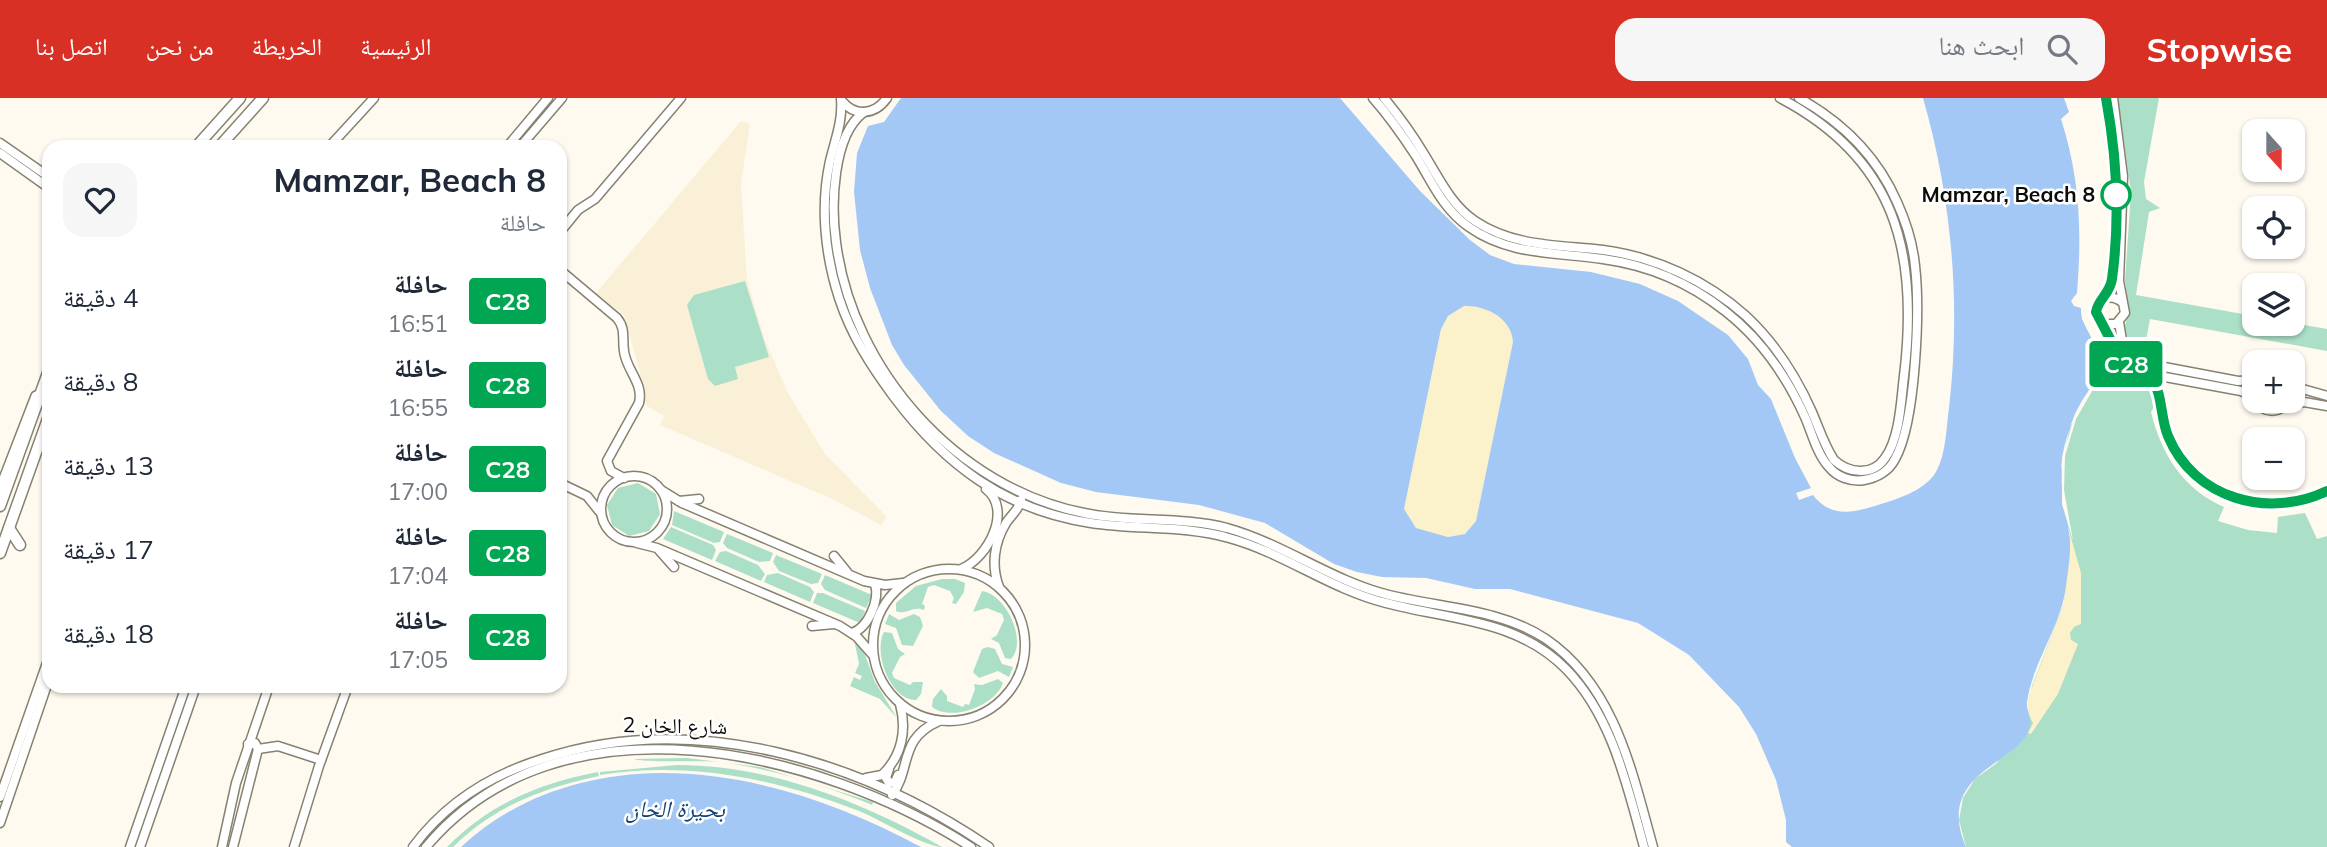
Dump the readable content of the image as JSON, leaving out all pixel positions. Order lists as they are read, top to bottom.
{
  "streets": {
    "street": ["شارع الخان 2"]
  },
  "water": ["بحيرة الخان"],
  "places": ["Mamzar, Beach 8"],
  "lines": ["bus line C28"],
  "north": "bottom",
  "page": {
    "header": "Stopwise",
    "search": "ابحث هنا",
    "nav": [
      "الرئيسية",
      "الخريطة",
      "من نحن",
      "اتصل بنا"
    ],
    "on_map": "C28",
    "map_buttons": ["+", "−"],
    "heading": ["Mamzar, Beach 8", "حافلة"],
    "list": [
      {
        "mark": "C28",
        "name": "حافلة",
        "note": "16:51",
        "value": "4 دقيقة"
      },
      {
        "mark": "C28",
        "name": "حافلة",
        "note": "16:55",
        "value": "8 دقيقة"
      },
      {
        "mark": "C28",
        "name": "حافلة",
        "note": "17:00",
        "value": "13 دقيقة"
      },
      {
        "mark": "C28",
        "name": "حافلة",
        "note": "17:04",
        "value": "17 دقيقة"
      },
      {
        "mark": "C28",
        "name": "حافلة",
        "note": "17:05",
        "value": "18 دقيقة"
      }
    ]
  }
}
